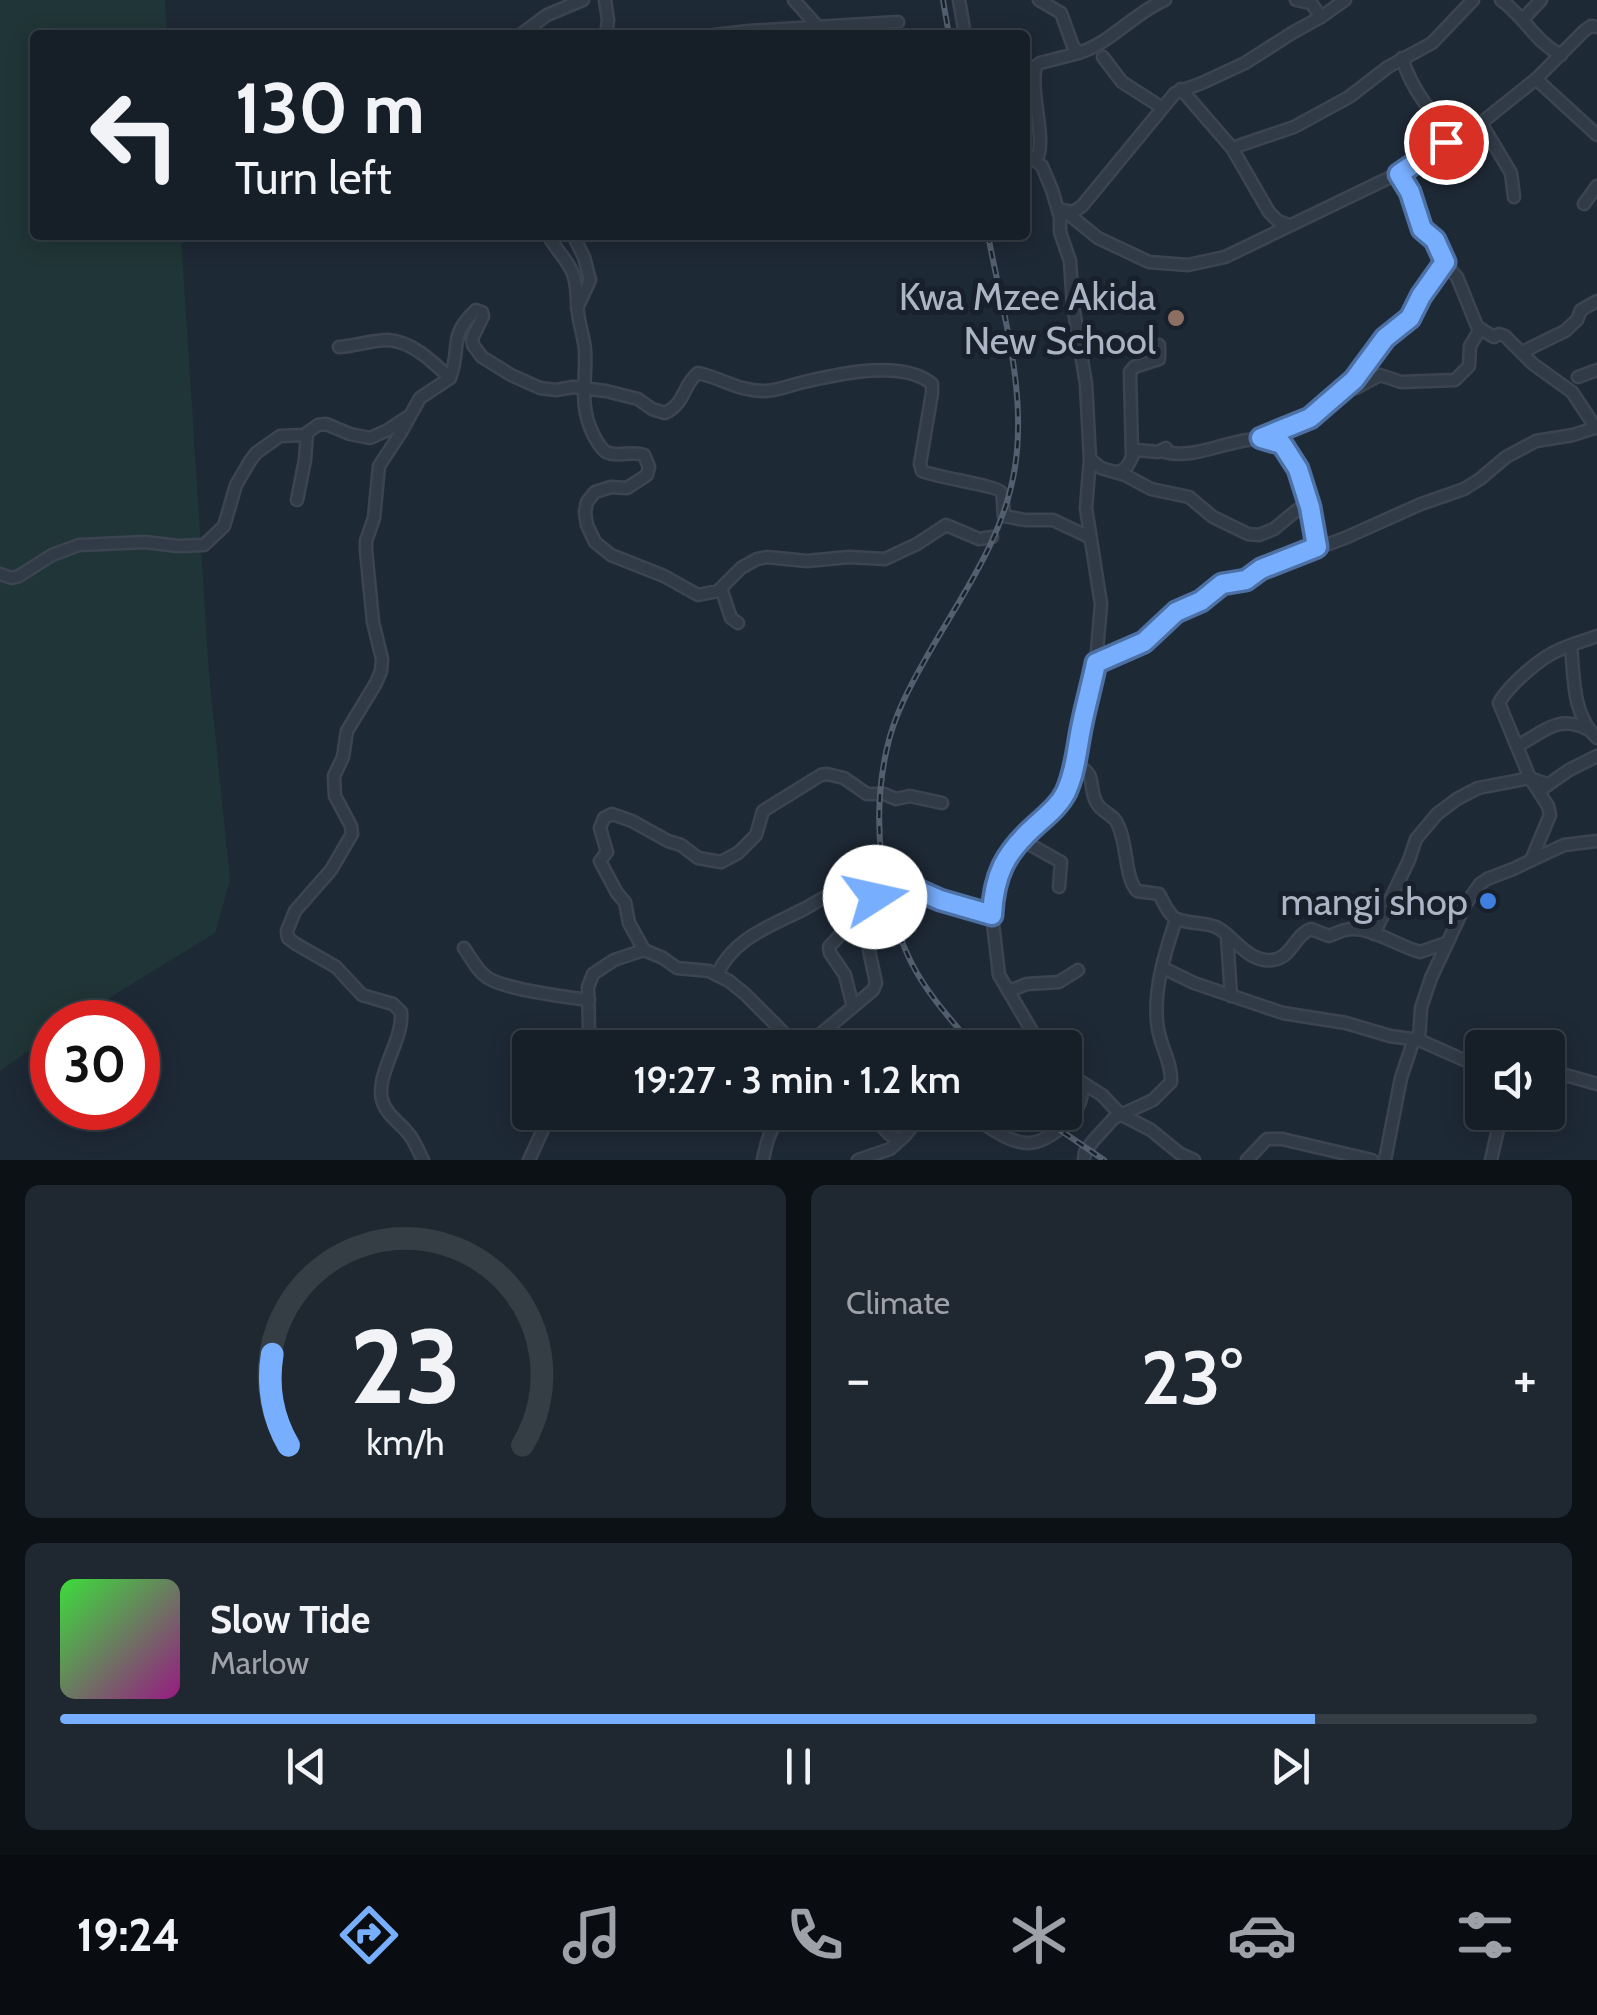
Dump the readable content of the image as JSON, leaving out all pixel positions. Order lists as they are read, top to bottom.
{
  "places": ["Kwa Mzee Akida New School", "mangi shop"],
  "page": {
    "turn": ["130 m", "Turn left"],
    "limit": "30",
    "trip": "19:27 · 3 min · 1.2 km",
    "tile": "Climate",
    "heat": ["−", "23°", "+"],
    "song": ["Slow Tide", "Marlow"],
    "tabs": "19:24",
    "gauge": ["23", "km/h"]
  }
}
